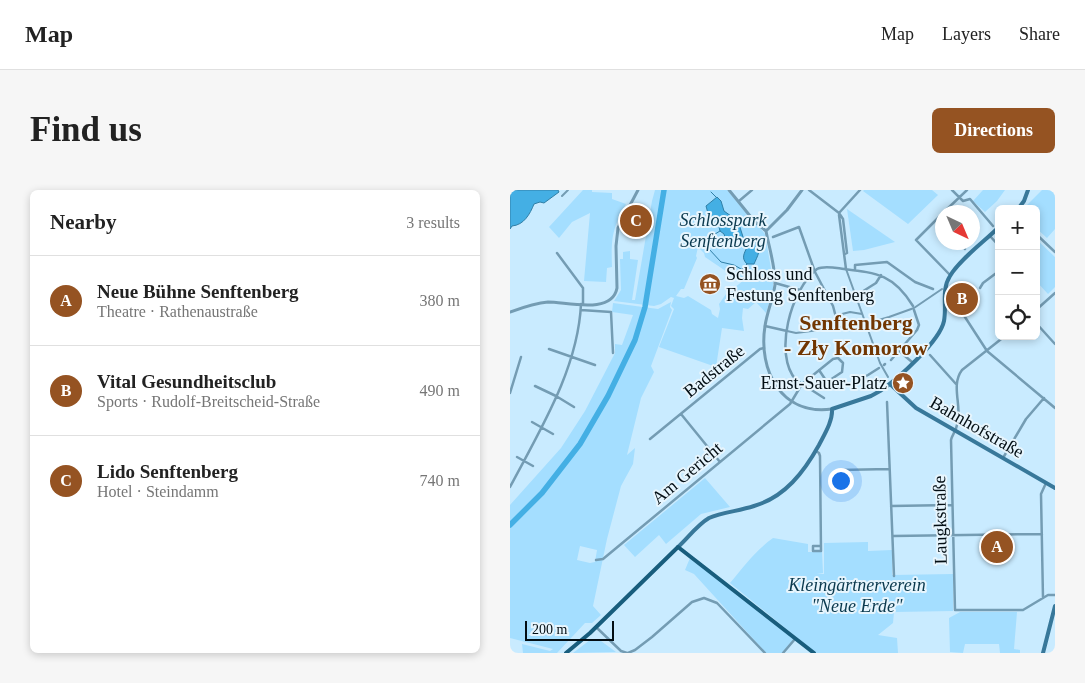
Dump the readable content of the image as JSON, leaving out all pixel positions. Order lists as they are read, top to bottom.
{
  "streets": {
    "main road": ["Bahnhofstraße"],
    "street": ["Badstraße", "Am Gericht", "Laugkstraße"]
  },
  "crossings": [
    ["Badstraße", "Am Gericht"],
    ["Bahnhofstraße", "Laugkstraße"]
  ],
  "districts": ["Senftenberg - Zły Komorow"],
  "parks": ["Schlosspark Senftenberg", "Kleingärtnerverein \"Neue Erde\""],
  "places": {
    "museum": ["Schloss und Festung Senftenberg"],
    "place": ["Ernst-Sauer-Platz"]
  },
  "scale_bar": "200 m",
  "north": "bottom right",
  "page": {
    "header": "Map",
    "nav": ["Map", "Layers", "Share"],
    "buttons": "Directions",
    "title": "Find us",
    "heading": ["Nearby", "3 results"],
    "pins": ["C", "B", "A"],
    "map_buttons": ["+", "−"],
    "list": [
      {
        "mark": "A",
        "name": "Neue Bühne Senftenberg",
        "note": "Theatre · Rathenaustraße",
        "value": "380 m"
      },
      {
        "mark": "B",
        "name": "Vital Gesundheitsclub",
        "note": "Sports · Rudolf-Breitscheid-Straße",
        "value": "490 m"
      },
      {
        "mark": "C",
        "name": "Lido Senftenberg",
        "note": "Hotel · Steindamm",
        "value": "740 m"
      }
    ],
    "scale": "200 m"
  }
}
